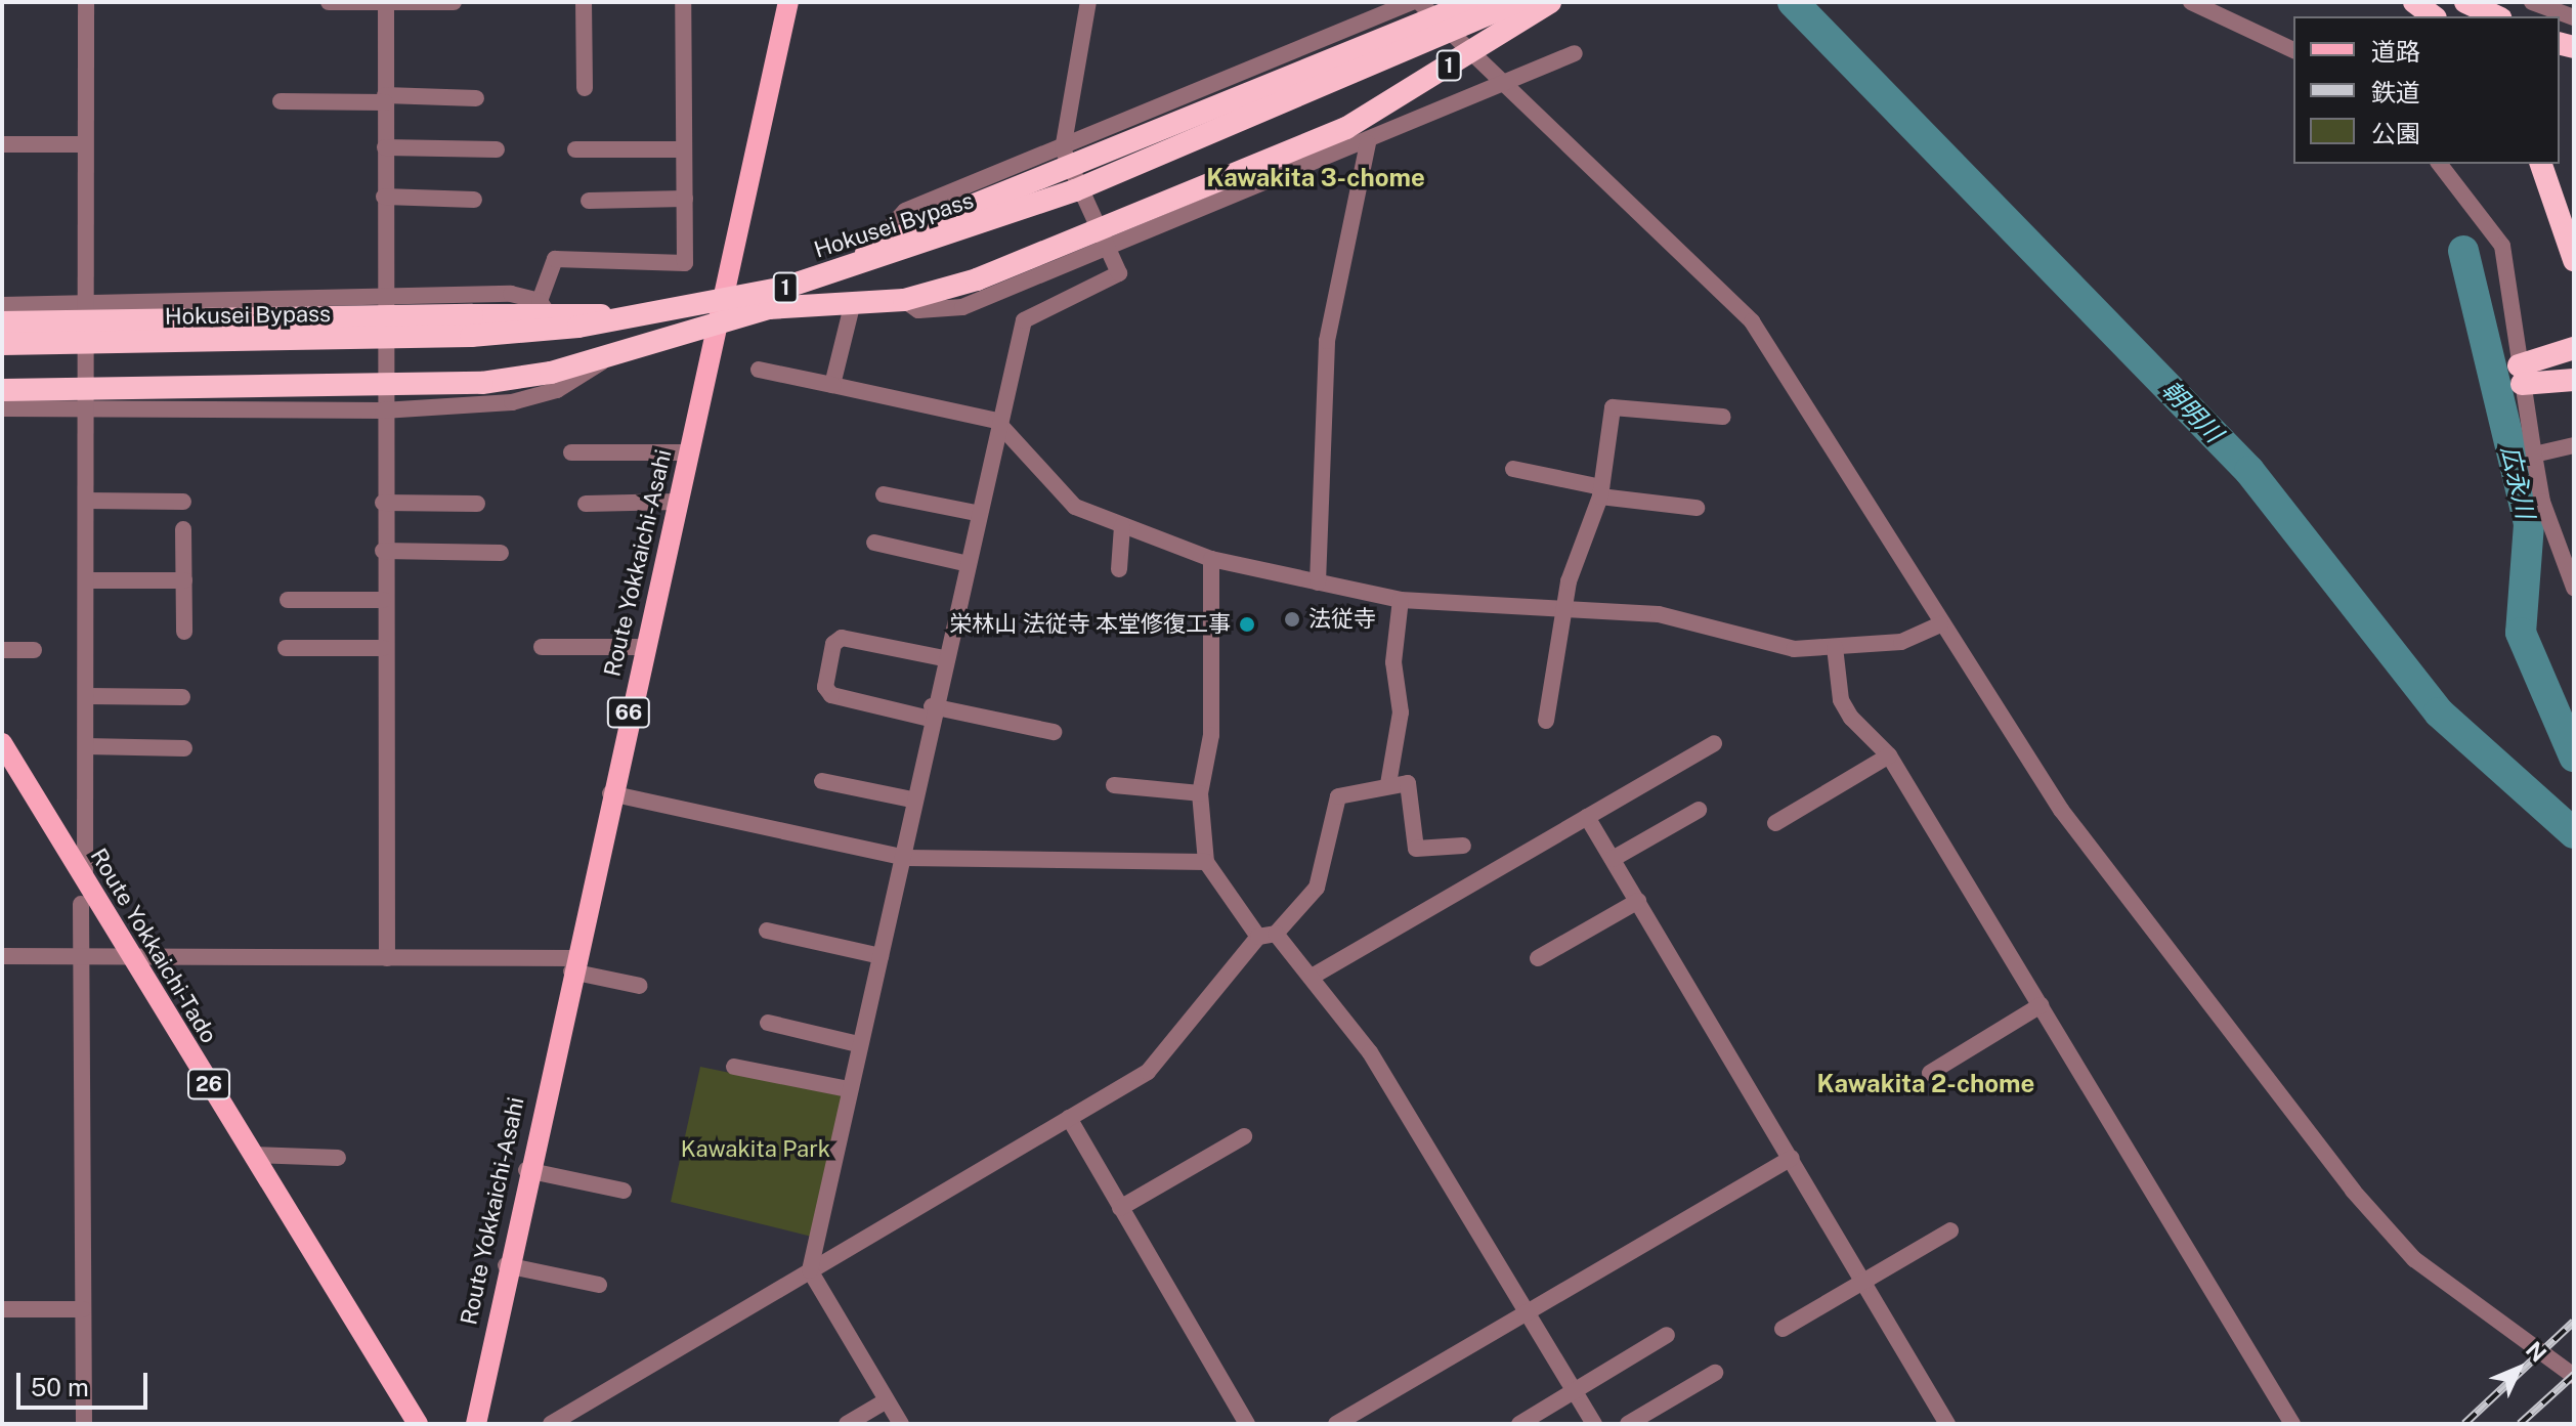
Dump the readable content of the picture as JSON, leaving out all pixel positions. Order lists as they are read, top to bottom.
{
  "streets": {
    "highway": ["1", "Hokusei Bypass"],
    "main road": [
      "Route Yokkaichi-Asahi",
      "66",
      "Route Yokkaichi-Tado",
      "26"
    ]
  },
  "crossings": [
    ["1", "Route Yokkaichi-Asahi"]
  ],
  "districts": ["Kawakita 3-chome", "Kawakita 2-chome"],
  "water": ["朝明川", "広永川"],
  "parks": ["Kawakita Park"],
  "places": ["法従寺", "栄林山 法従寺 本堂修復工事"],
  "legend": ["道路", "鉄道", "公園"],
  "scale_bar": "50 m",
  "north": "top right"
}
